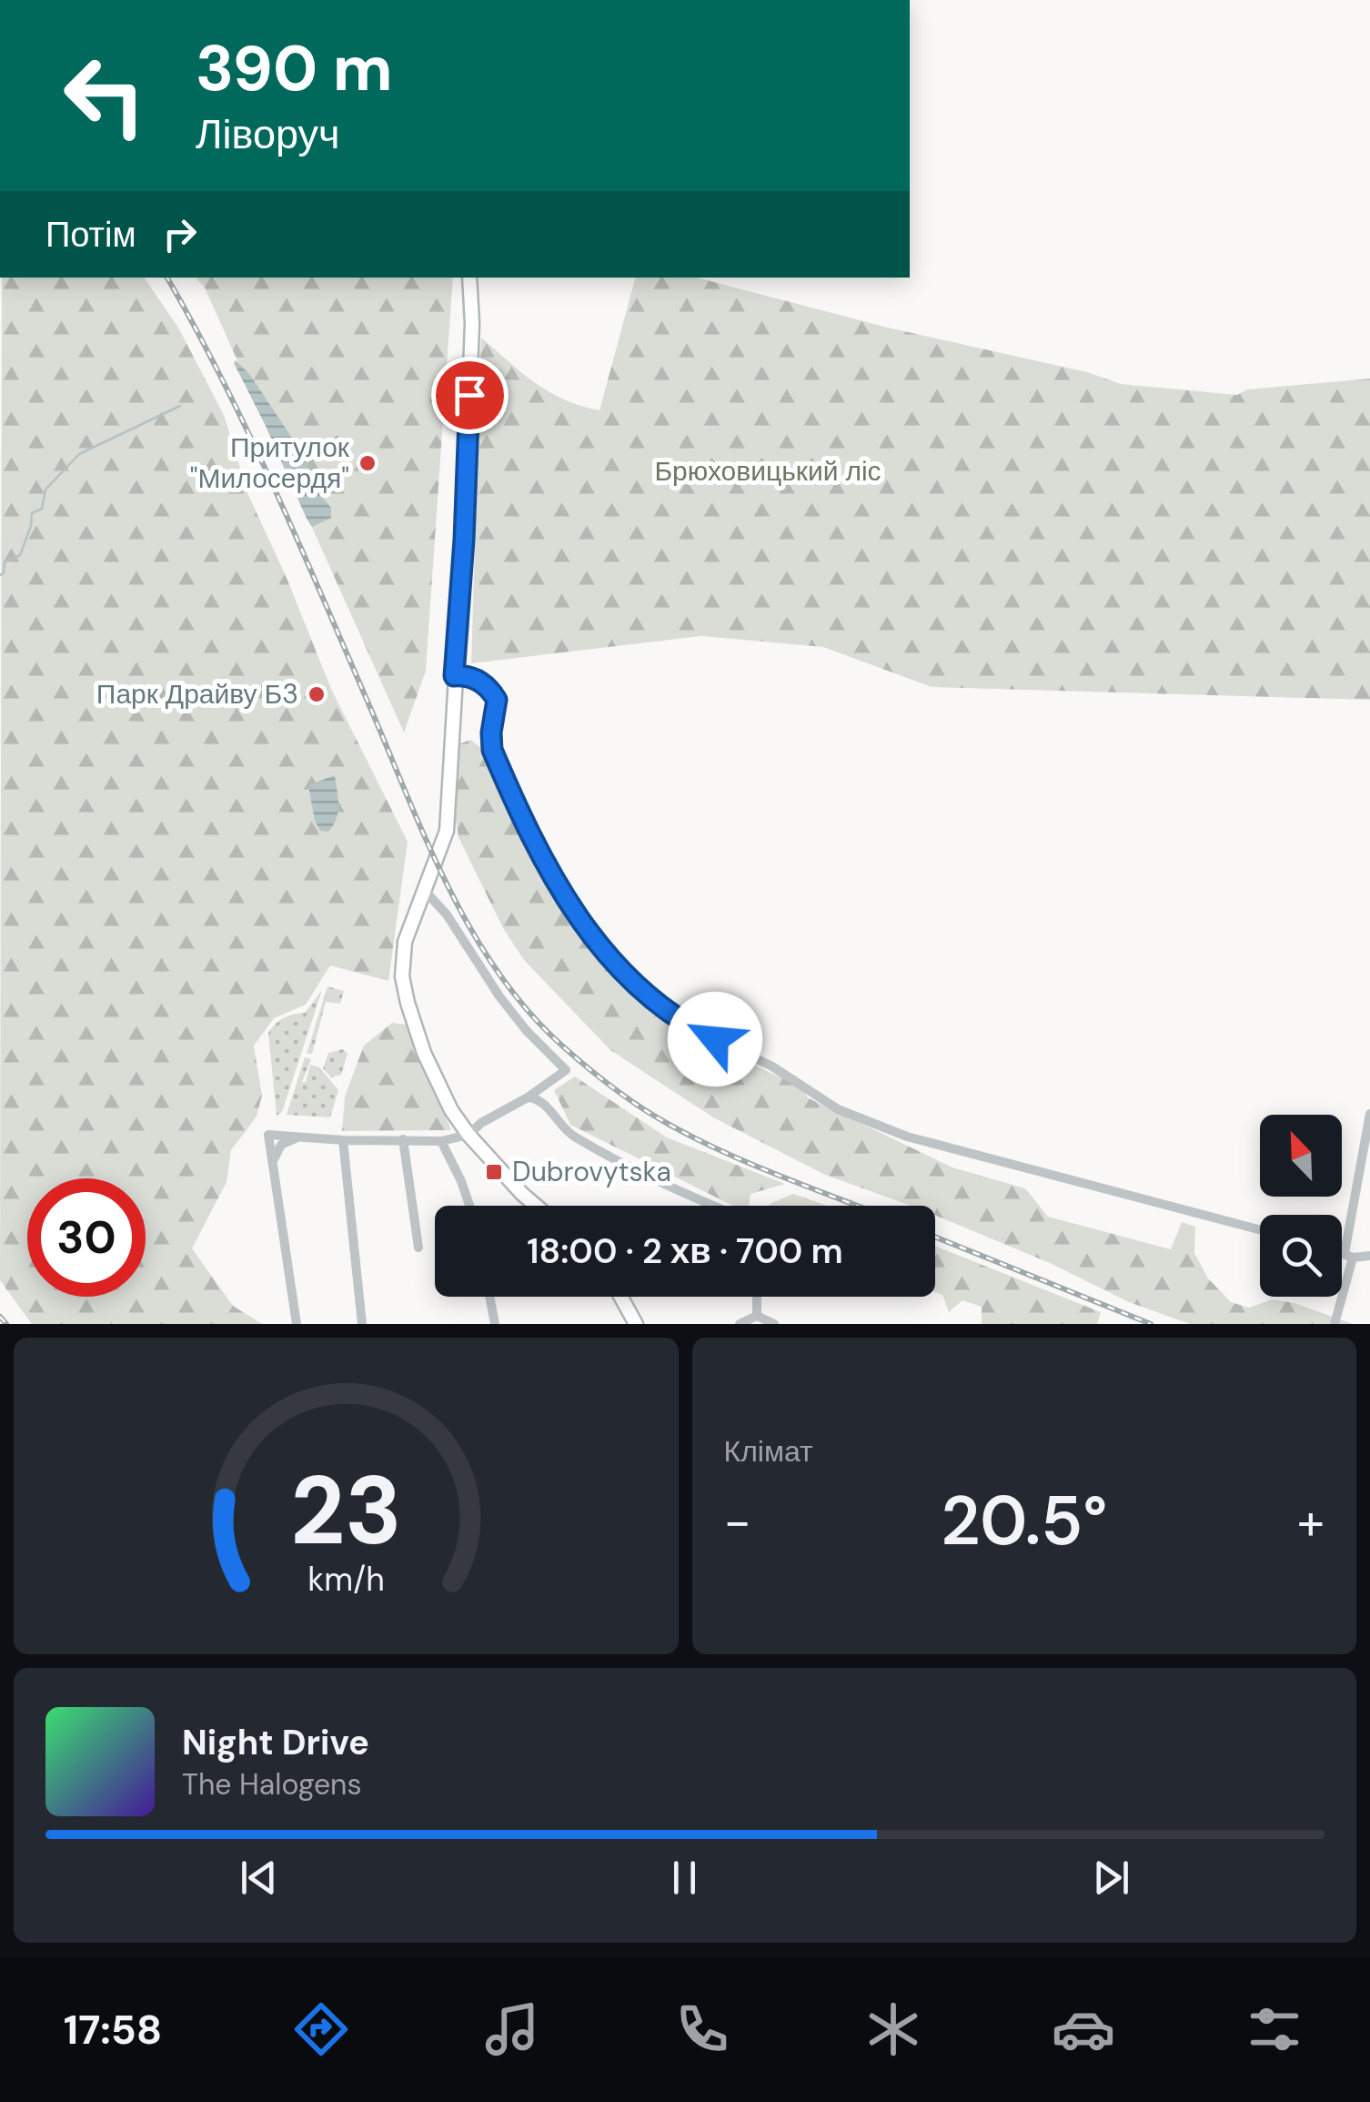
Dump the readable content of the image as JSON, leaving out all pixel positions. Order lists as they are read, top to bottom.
{
  "parks": ["Брюховицький ліс"],
  "places": {
    "other": ["Притулок \"Милосердя\"", "Парк Драйву Б3"],
    "transit": ["Dubrovytska"]
  },
  "north": "top left",
  "page": {
    "turn": ["390 m", "Ліворуч"],
    "then": "Потім",
    "limit": "30",
    "trip": "18:00 · 2 хв · 700 m",
    "tile": "Клімат",
    "heat": ["−", "20.5°", "+"],
    "song": ["Night Drive", "The Halogens"],
    "tabs": "17:58",
    "gauge": ["23", "km/h"]
  }
}
